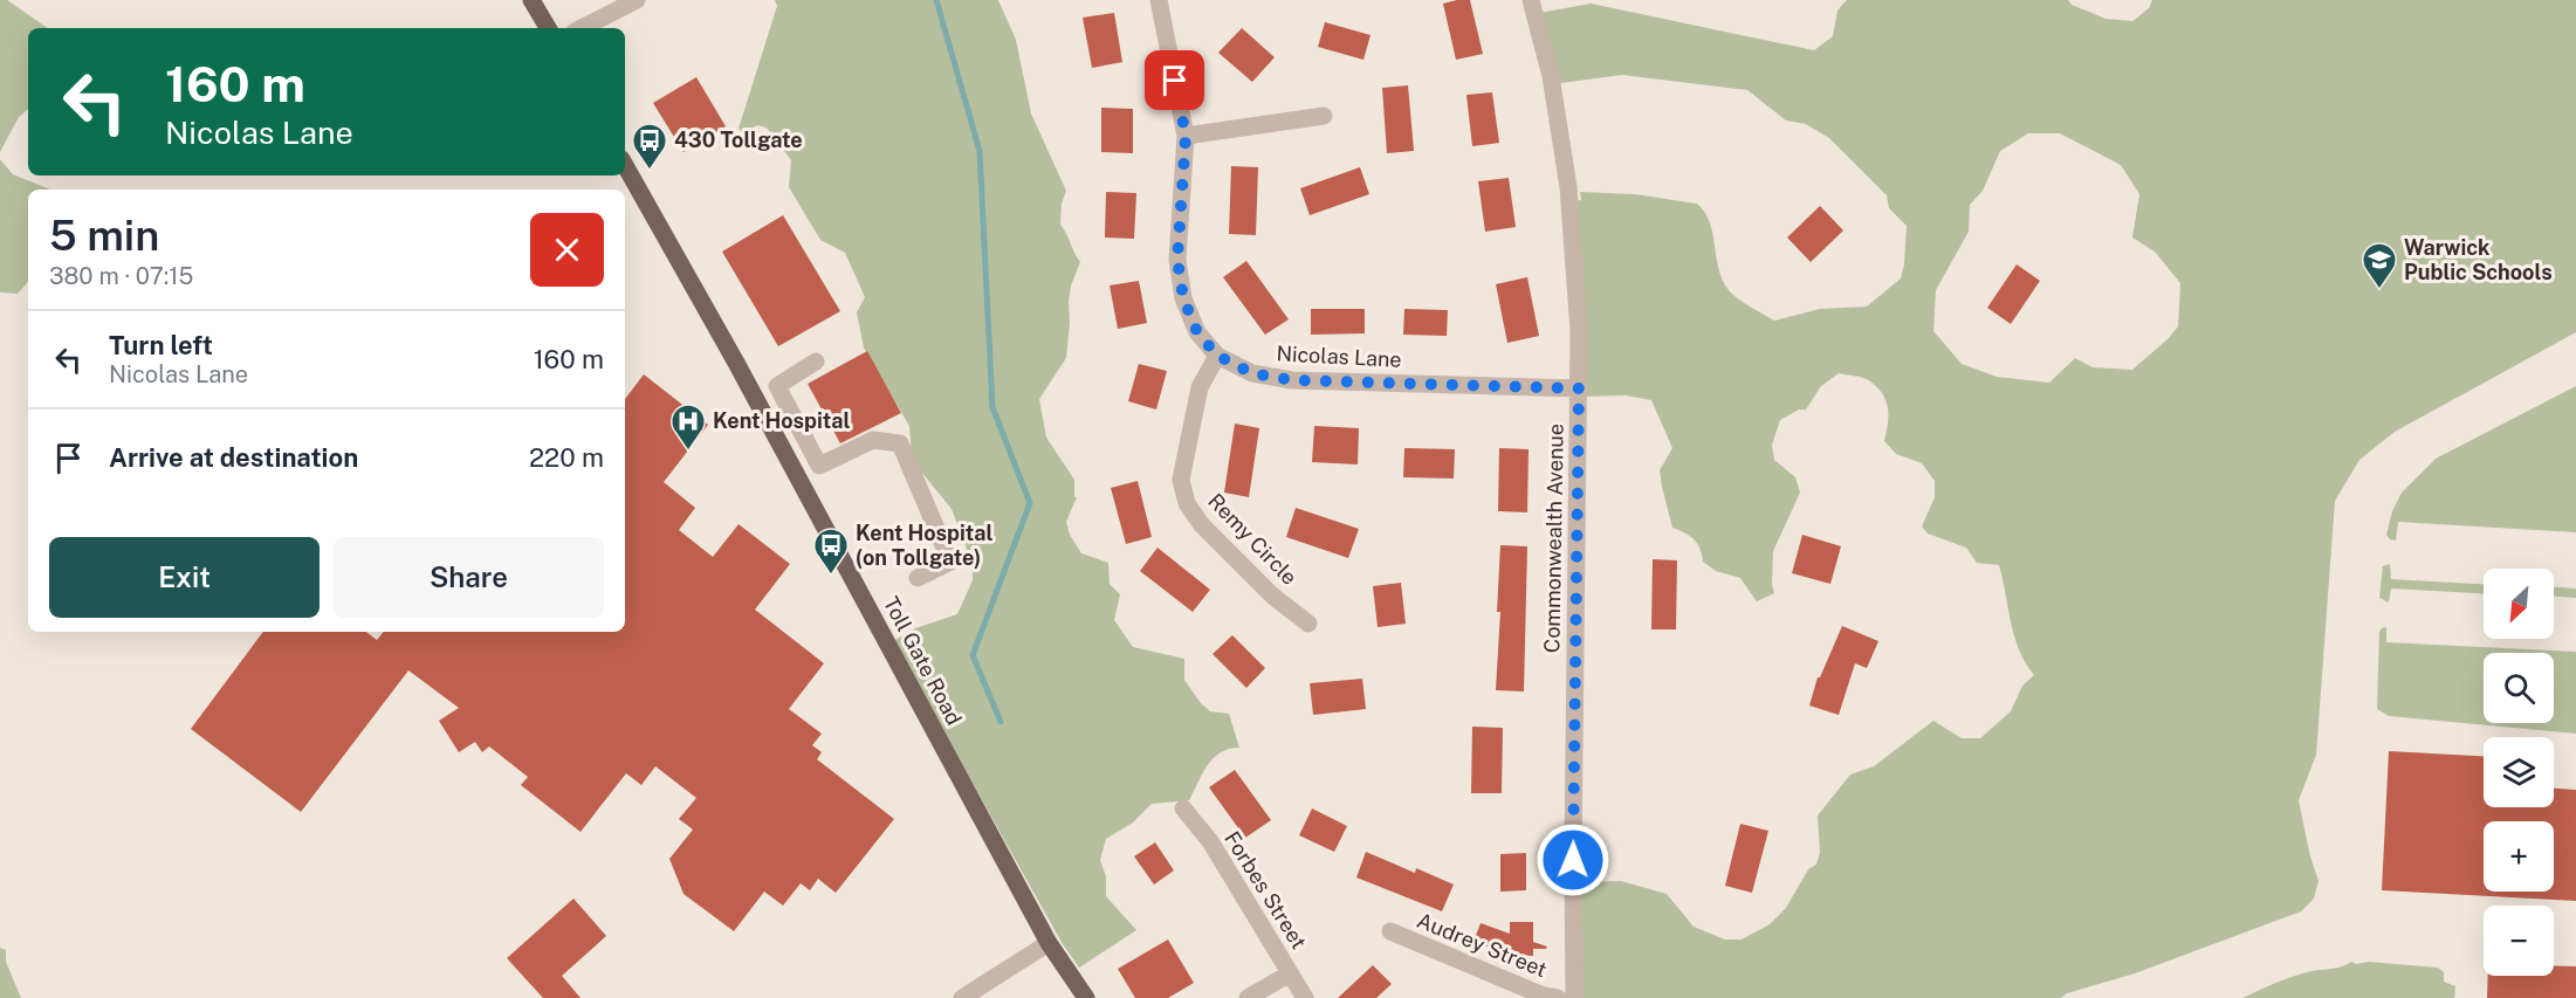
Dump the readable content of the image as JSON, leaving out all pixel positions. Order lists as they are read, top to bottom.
{
  "streets": {
    "main road": ["Toll Gate Road"],
    "street": [
      "Nicolas Lane",
      "Commonwealth Avenue",
      "Remy Circle",
      "Forbes Street",
      "Audrey Street"
    ]
  },
  "crossings": [
    ["Nicolas Lane", "Commonwealth Avenue"],
    ["Nicolas Lane", "Remy Circle"]
  ],
  "places": {
    "bus stop": ["430 Tollgate", "Kent Hospital (on Tollgate)"],
    "school or university": ["Warwick Public Schools"],
    "hospital": ["Kent Hospital"]
  },
  "north": "bottom left",
  "page": {
    "turn": ["160 m", "Nicolas Lane"],
    "heading": ["5 min", "380 m · 07:15"],
    "list": [
      {
        "name": "Turn left",
        "note": "Nicolas Lane",
        "value": "160 m"
      },
      {
        "name": "Arrive at destination",
        "value": "220 m"
      }
    ],
    "buttons": ["Exit", "Share"],
    "map_buttons": ["+", "−"]
  }
}
